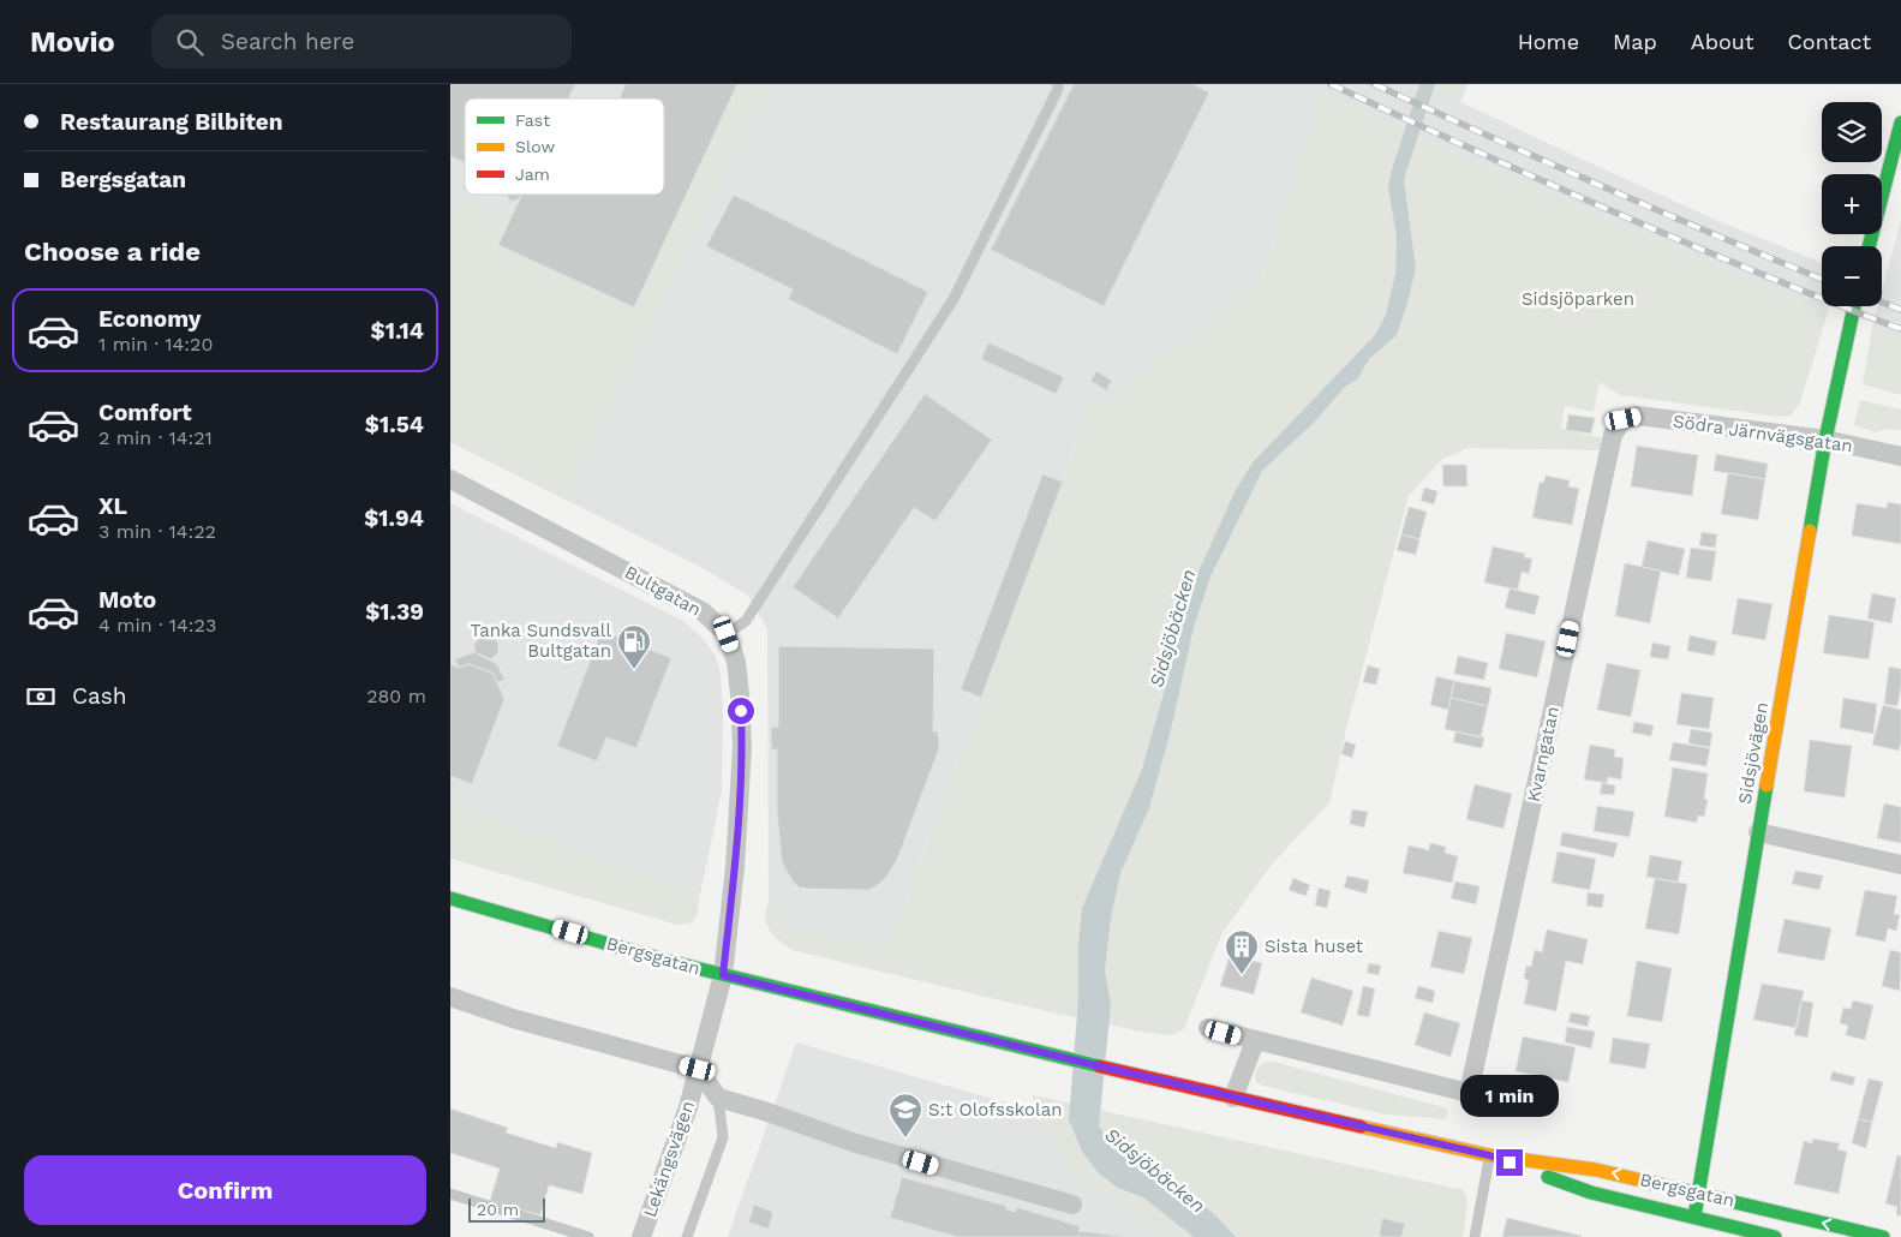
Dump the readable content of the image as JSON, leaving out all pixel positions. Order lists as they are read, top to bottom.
{
  "streets": {
    "main road": ["Sidsjövägen", "Bergsgatan"],
    "street": [
      "Södra Järnvägsgatan",
      "Bultgatan",
      "Kvarngatan",
      "Lekängsvägen"
    ]
  },
  "crossings": [
    ["Södra Järnvägsgatan", "Sidsjövägen"],
    ["Södra Järnvägsgatan", "Kvarngatan"],
    ["Bultgatan", "Bergsgatan"],
    ["Bultgatan", "Lekängsvägen"],
    ["Sidsjövägen", "Bergsgatan"],
    ["Bergsgatan", "Lekängsvägen"]
  ],
  "water": ["Sidsjöbäcken"],
  "parks": ["Sidsjöparken"],
  "places": {
    "fuel station": ["Tanka Sundsvall Bultgatan"],
    "building": ["Sista huset"],
    "school or university": ["S:t Olofsskolan"]
  },
  "legend": ["Fast", "Slow", "Jam"],
  "scale_bar": "20 m",
  "page": {
    "header": "Movio",
    "search": "Search here",
    "nav": [
      "Home",
      "Map",
      "About",
      "Contact"
    ],
    "banner": ["Restaurang Bilbiten", "Bergsgatan"],
    "map_buttons": ["+", "−"],
    "heading": "Choose a ride",
    "list": [
      {
        "name": "Economy",
        "note": "1 min · 14:20",
        "value": "$1.14"
      },
      {
        "name": "Comfort",
        "note": "2 min · 14:21",
        "value": "$1.54"
      },
      {
        "name": "XL",
        "note": "3 min · 14:22",
        "value": "$1.94"
      },
      {
        "name": "Moto",
        "note": "4 min · 14:23",
        "value": "$1.39"
      }
    ],
    "pay": ["Cash", "280 m"],
    "bubble": "1 min",
    "buttons": "Confirm",
    "scale": "20 m"
  }
}
